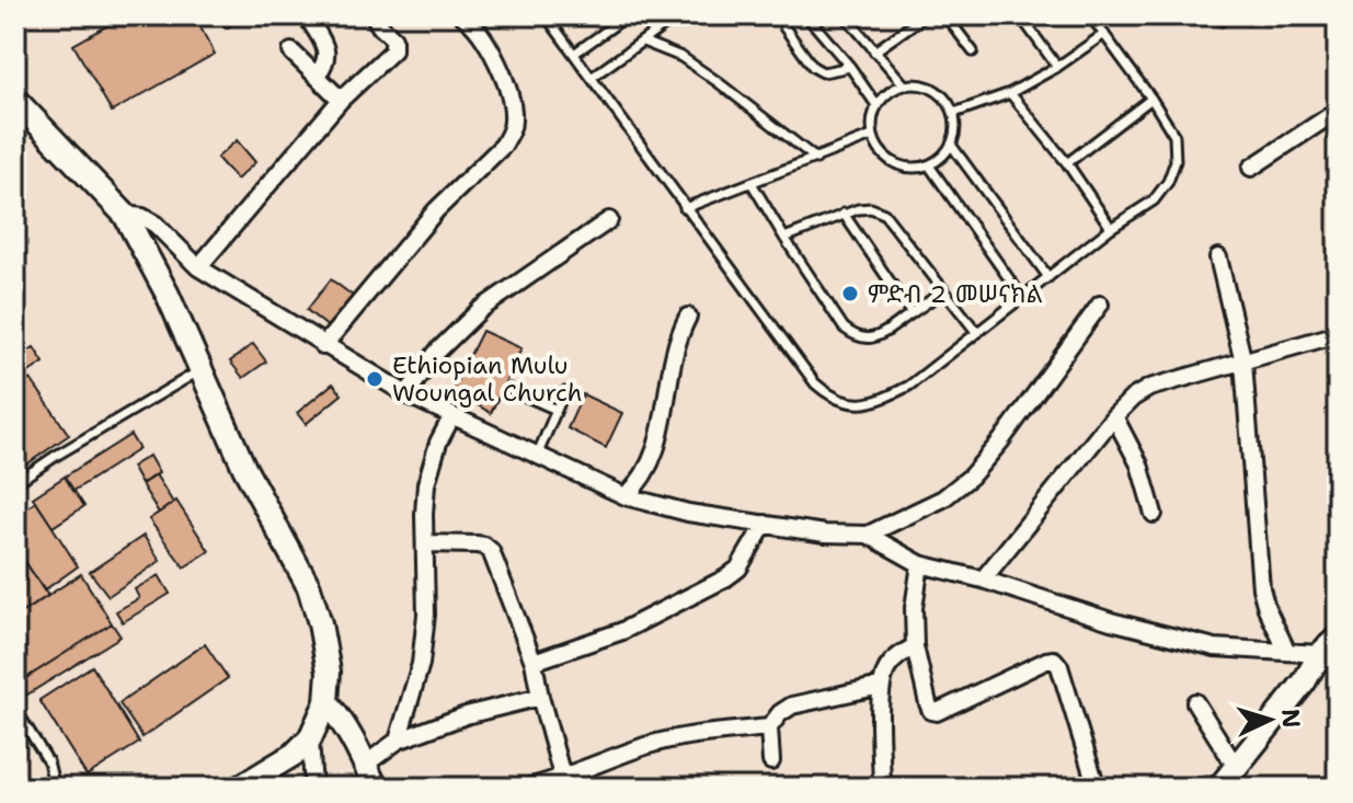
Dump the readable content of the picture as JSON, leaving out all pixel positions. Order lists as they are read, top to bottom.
{
  "places": ["ምድብ 2 መሠናክል", "Ethiopian Mulu Woungal Church"],
  "north": "right"
}
